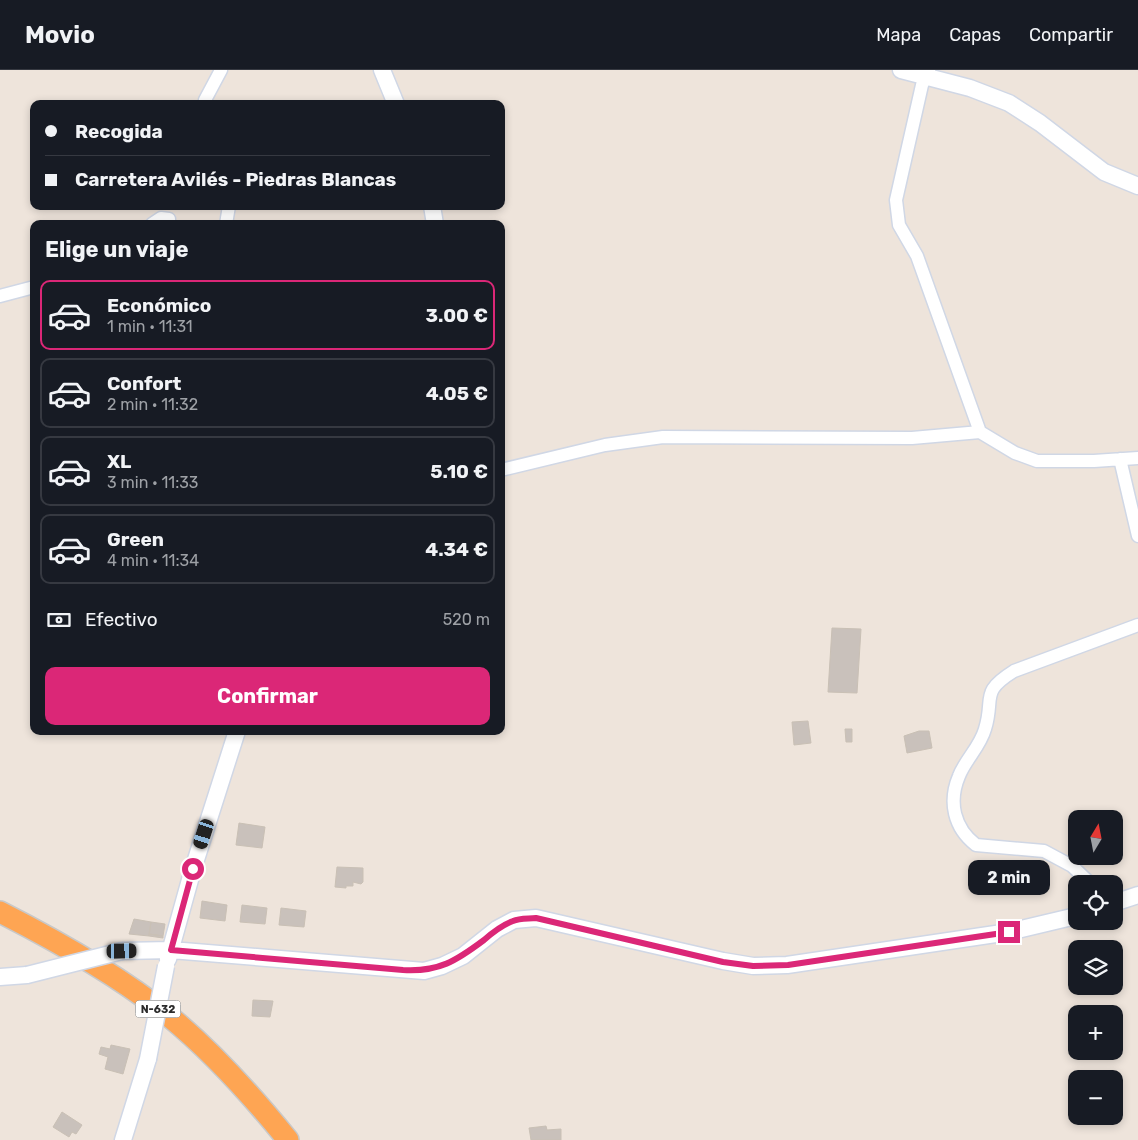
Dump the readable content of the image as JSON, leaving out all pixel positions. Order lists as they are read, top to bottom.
{
  "streets": {
    "highway": ["N-632"]
  },
  "north": "top",
  "page": {
    "header": "Movio",
    "nav": ["Mapa", "Capas", "Compartir"],
    "banner": ["Recogida", "Carretera Avilés - Piedras Blancas"],
    "heading": "Elige un viaje",
    "list": [
      {
        "name": "Económico",
        "note": "1 min · 11:31",
        "value": "3.00 €"
      },
      {
        "name": "Confort",
        "note": "2 min · 11:32",
        "value": "4.05 €"
      },
      {
        "name": "XL",
        "note": "3 min · 11:33",
        "value": "5.10 €"
      },
      {
        "name": "Green",
        "note": "4 min · 11:34",
        "value": "4.34 €"
      }
    ],
    "pay": ["Efectivo", "520 m"],
    "buttons": "Confirmar",
    "map_buttons": ["+", "−"],
    "bubble": "2 min"
  }
}
